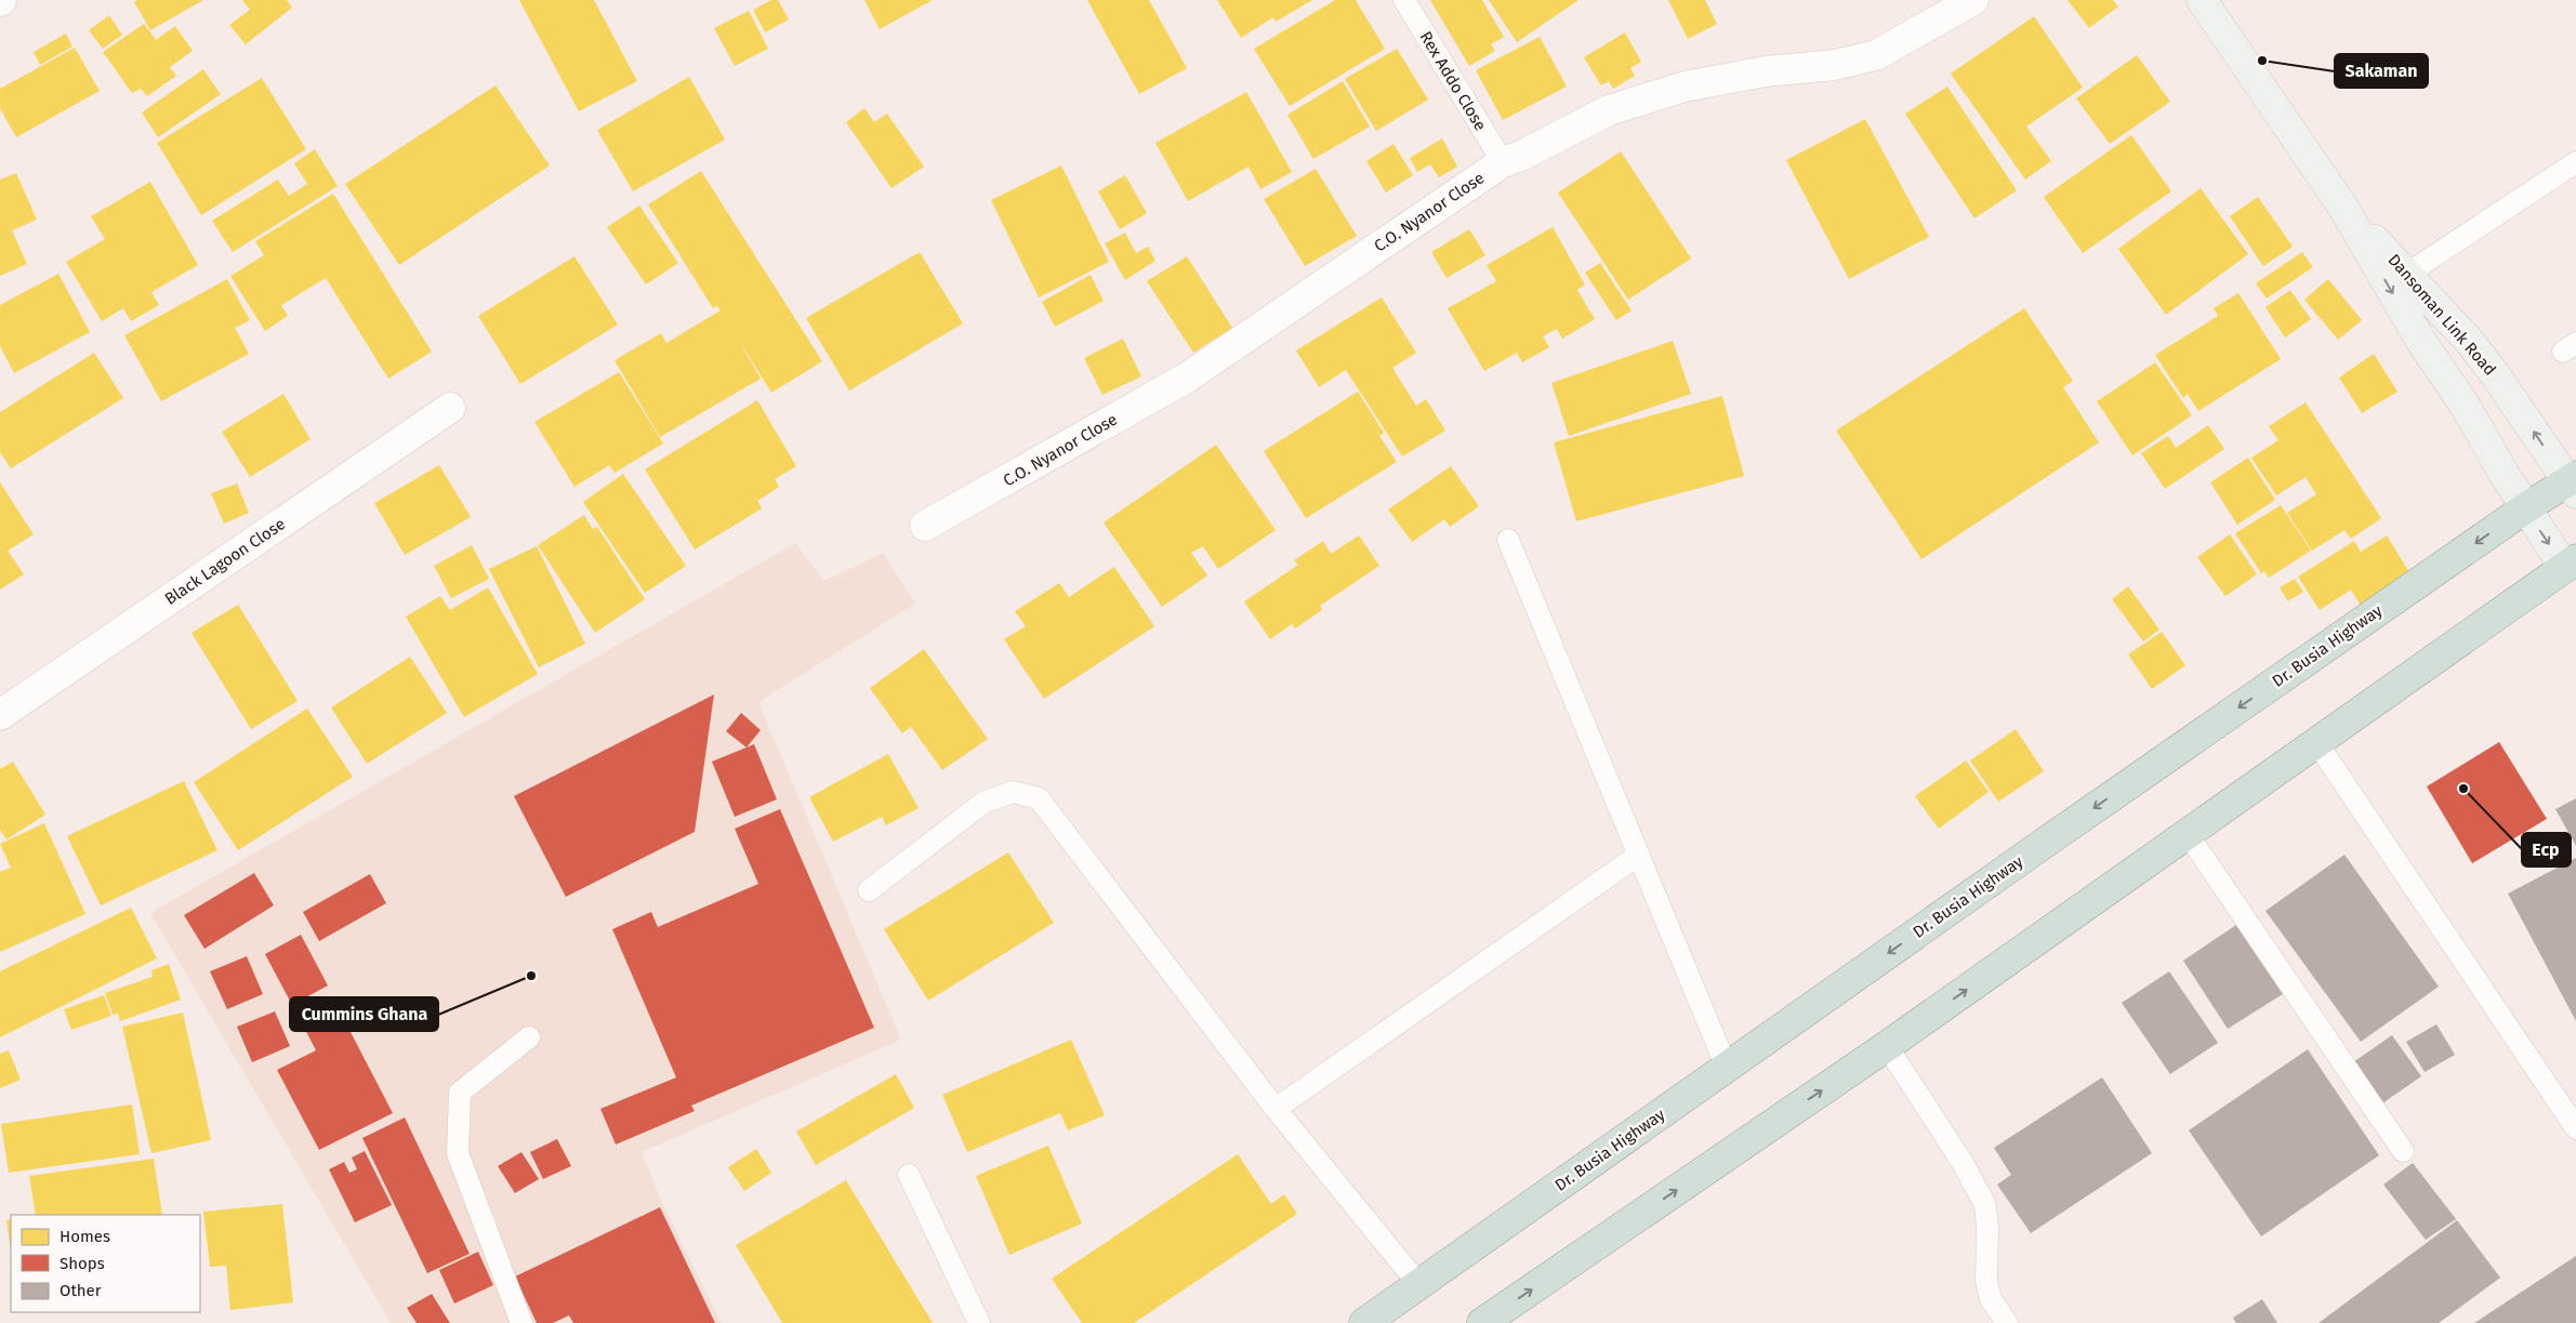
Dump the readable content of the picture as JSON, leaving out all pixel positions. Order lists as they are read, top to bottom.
{
  "streets": {
    "highway": ["Dr. Busia Highway"],
    "main road": ["Dansoman Link Road"],
    "street": ["C.O. Nyanor Close", "Black Lagoon Close"],
    "lane": ["Rex Addo Close"]
  },
  "crossings": [
    ["Rex Addo Close", "C.O. Nyanor Close"],
    ["Dansoman Link Road", "Dr. Busia Highway"]
  ],
  "places": ["Sakaman", "Ecp", "Cummins Ghana"],
  "legend": ["Homes", "Shops", "Other"]
}
